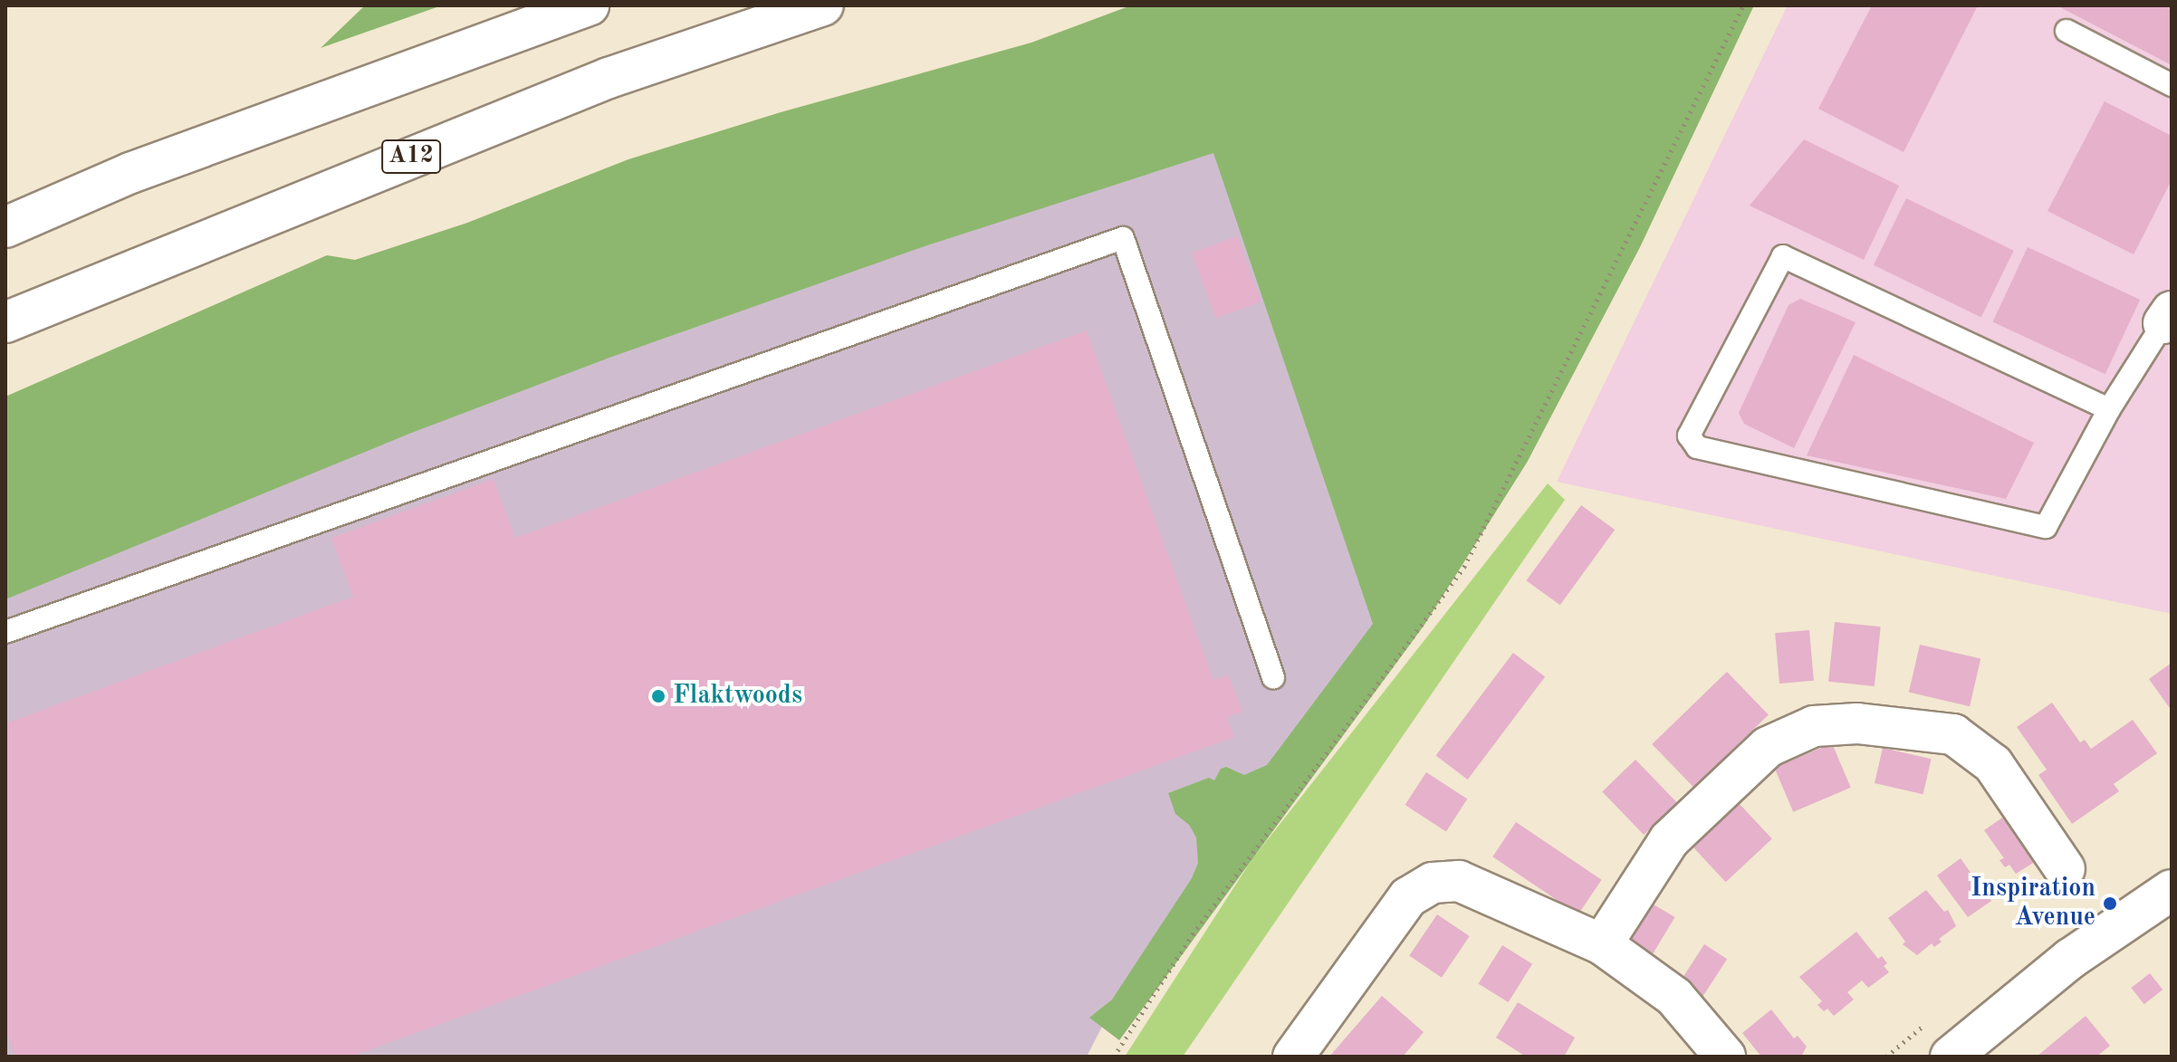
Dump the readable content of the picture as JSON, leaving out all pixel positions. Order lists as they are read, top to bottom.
{
  "streets": {
    "main road": ["A12"]
  },
  "places": ["Flaktwoods", "Inspiration Avenue"]
}
